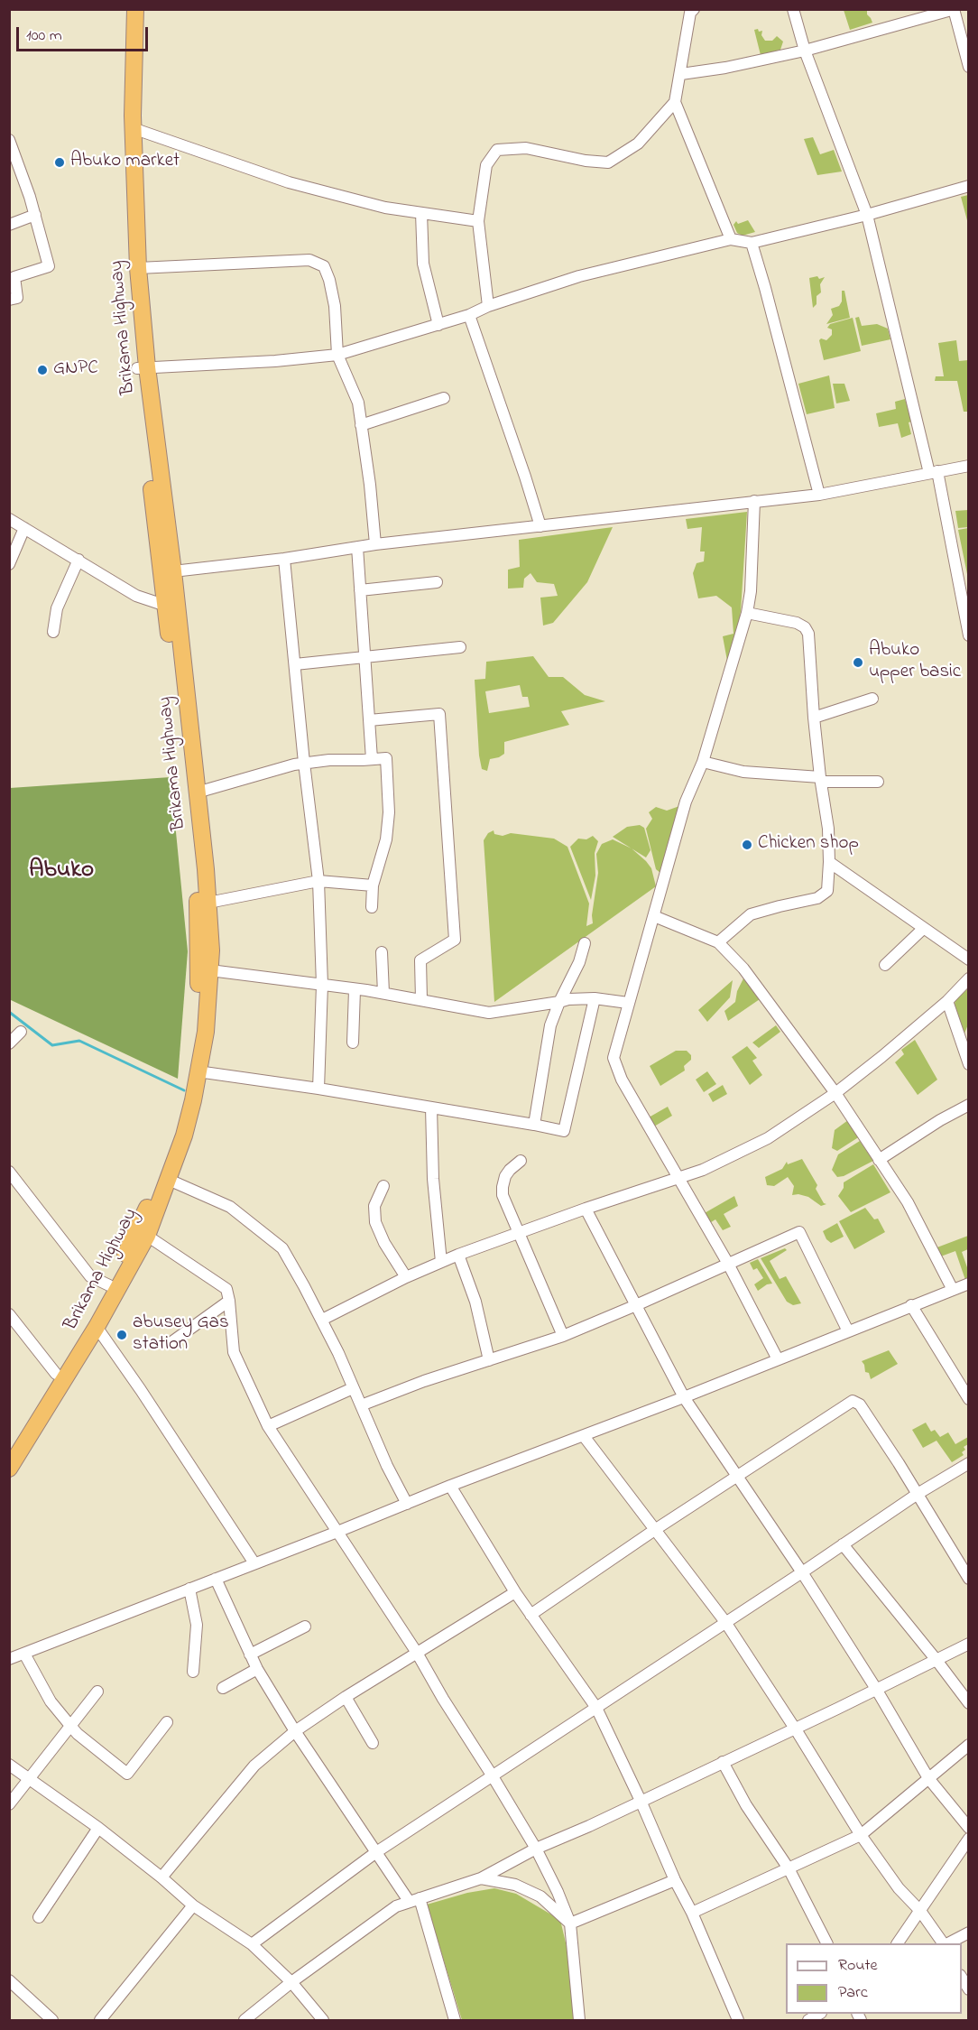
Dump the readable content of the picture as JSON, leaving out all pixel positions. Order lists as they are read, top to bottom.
{
  "streets": {
    "highway": ["Brikama Highway"]
  },
  "districts": ["Abuko"],
  "places": [
    "Abuko market",
    "GNPC",
    "Abuko upper basic",
    "Chicken shop",
    "abusey Gas station"
  ],
  "legend": ["Route", "Parc"],
  "scale_bar": "100 m"
}
